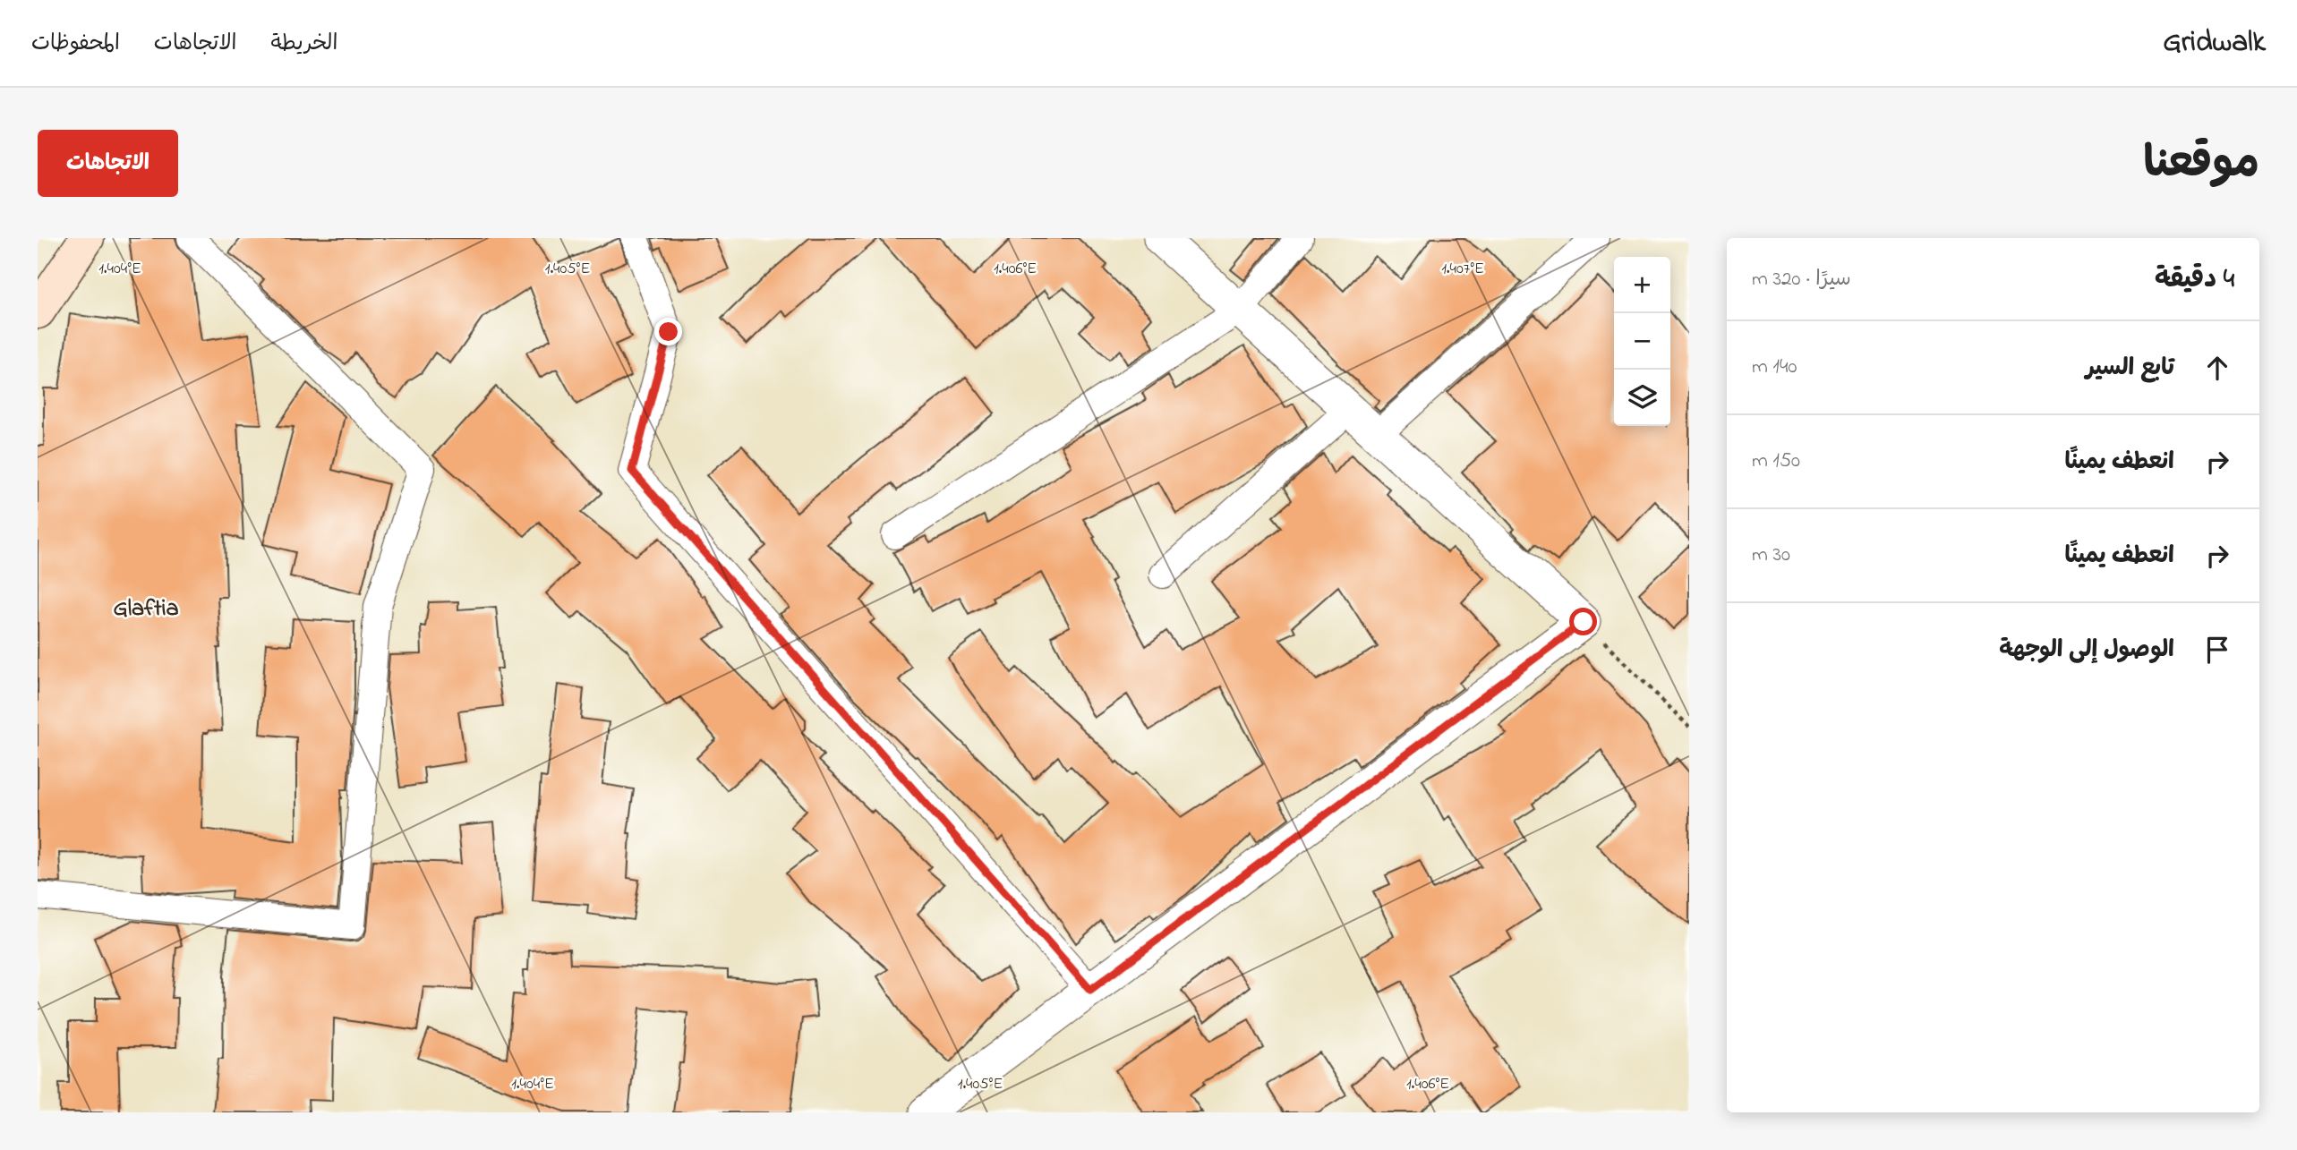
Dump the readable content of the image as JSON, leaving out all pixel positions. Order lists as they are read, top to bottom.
{
  "districts": ["Glaftia"],
  "page": {
    "header": "Gridwalk",
    "nav": ["الخريطة", "الاتجاهات", "المحفوظات"],
    "title": "موقعنا",
    "buttons": "الاتجاهات",
    "heading": ["4 دقيقة", "سيرًا · 320 m"],
    "map_buttons": ["+", "−"],
    "list": [
      ["تابع السير", "140 m"],
      ["انعطف يمينًا", "150 m"],
      ["انعطف يمينًا", "30 m"],
      "الوصول إلى الوجهة"
    ]
  },
  "coordinates": [
    "1.404°E",
    "1.405°E",
    "1.406°E",
    "1.407°E"
  ]
}
